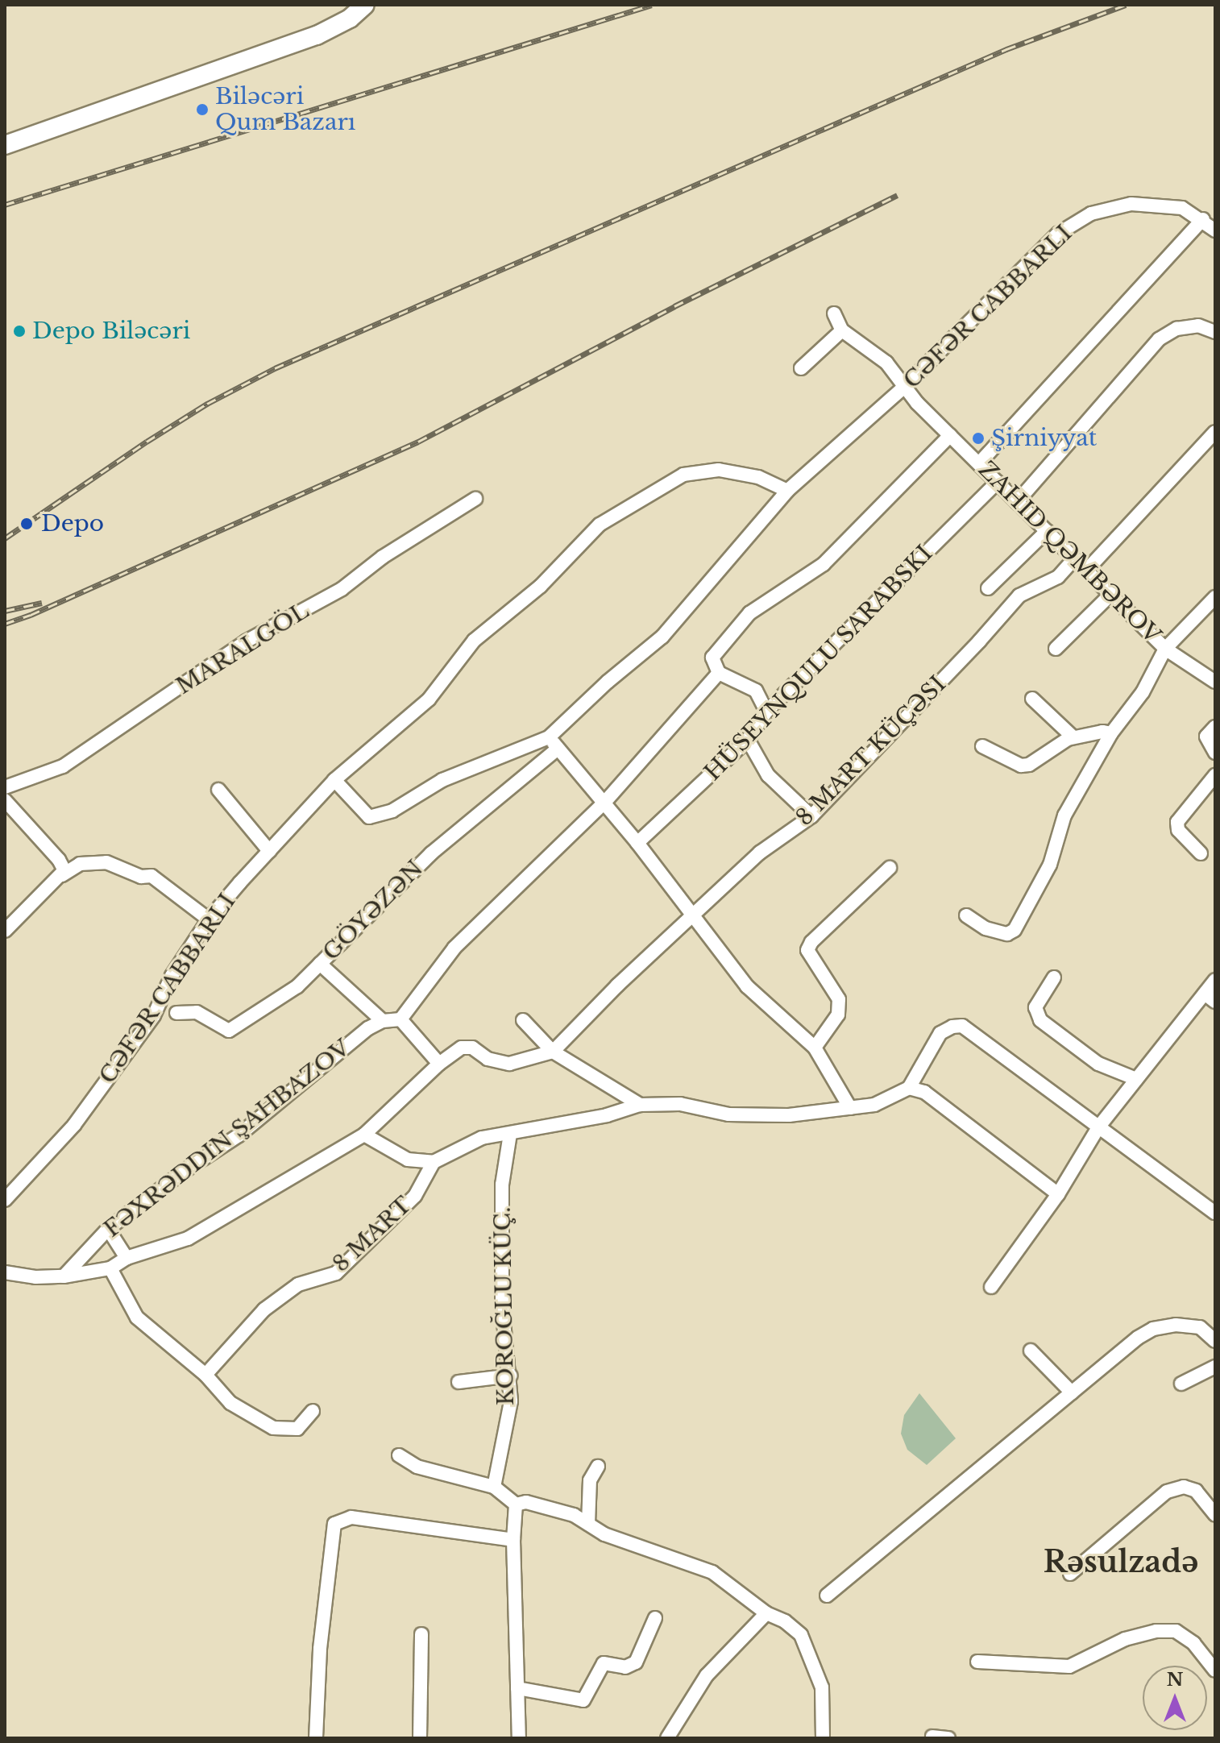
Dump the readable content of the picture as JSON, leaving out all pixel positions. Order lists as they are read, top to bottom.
{
  "streets": {
    "street": [
      "ZAHID QƏMBƏROV",
      "MARALGÖL",
      "HÜSEYNQULU SARABSKI",
      "8 MART KÜÇƏSI",
      "GÖYƏZƏN",
      "FƏXRƏDDIN ŞAHBAZOV",
      "8 MART",
      "KOROĞLU KÜÇ."
    ]
  },
  "crossings": [
    ["ZAHID QƏMBƏROV", "HÜSEYNQULU SARABSKI"],
    ["ZAHID QƏMBƏROV", "8 MART KÜÇƏSI"]
  ],
  "districts": ["Rəsulzadə"],
  "places": [
    "Biləcəri Qum Bazarı",
    "Depo Biləcəri",
    "Şirniyyat",
    "Depo"
  ],
  "north": "top"
}
